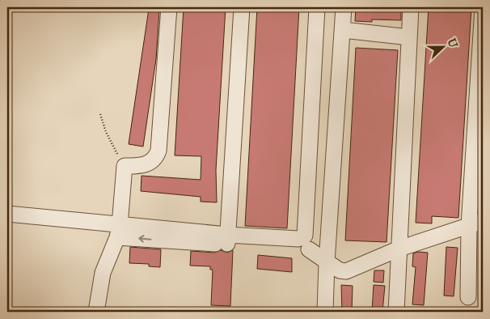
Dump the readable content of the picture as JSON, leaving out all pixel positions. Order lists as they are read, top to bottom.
{
  "north": "right"
}
